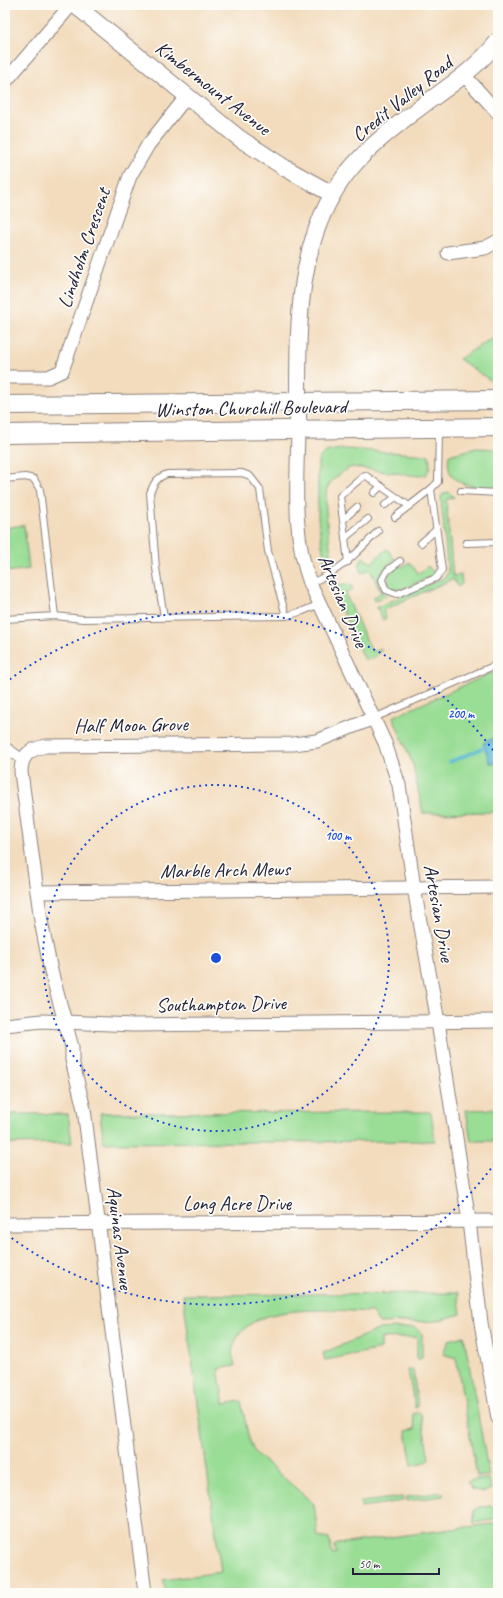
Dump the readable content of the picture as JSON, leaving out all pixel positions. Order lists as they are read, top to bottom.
{
  "streets": {
    "main road": ["Winston Churchill Boulevard"],
    "street": [
      "Kimbermount Avenue",
      "Credit Valley Road",
      "Lindholm Crescent",
      "Artesian Drive",
      "Half Moon Grove",
      "Marble Arch Mews",
      "Southampton Drive",
      "Long Acre Drive",
      "Aquinas Avenue"
    ]
  },
  "crossings": [
    ["Kimbermount Avenue", "Credit Valley Road"],
    ["Kimbermount Avenue", "Lindholm Crescent"],
    ["Credit Valley Road", "Winston Churchill Boulevard"],
    ["Credit Valley Road", "Artesian Drive"],
    ["Winston Churchill Boulevard", "Artesian Drive"],
    ["Artesian Drive", "Half Moon Grove"],
    ["Artesian Drive", "Marble Arch Mews"],
    ["Artesian Drive", "Southampton Drive"],
    ["Artesian Drive", "Long Acre Drive"],
    ["Marble Arch Mews", "Aquinas Avenue"],
    ["Southampton Drive", "Aquinas Avenue"],
    ["Long Acre Drive", "Aquinas Avenue"]
  ],
  "scale_bar": "50 m",
  "rings": ["200 m", "100 m"]
}
